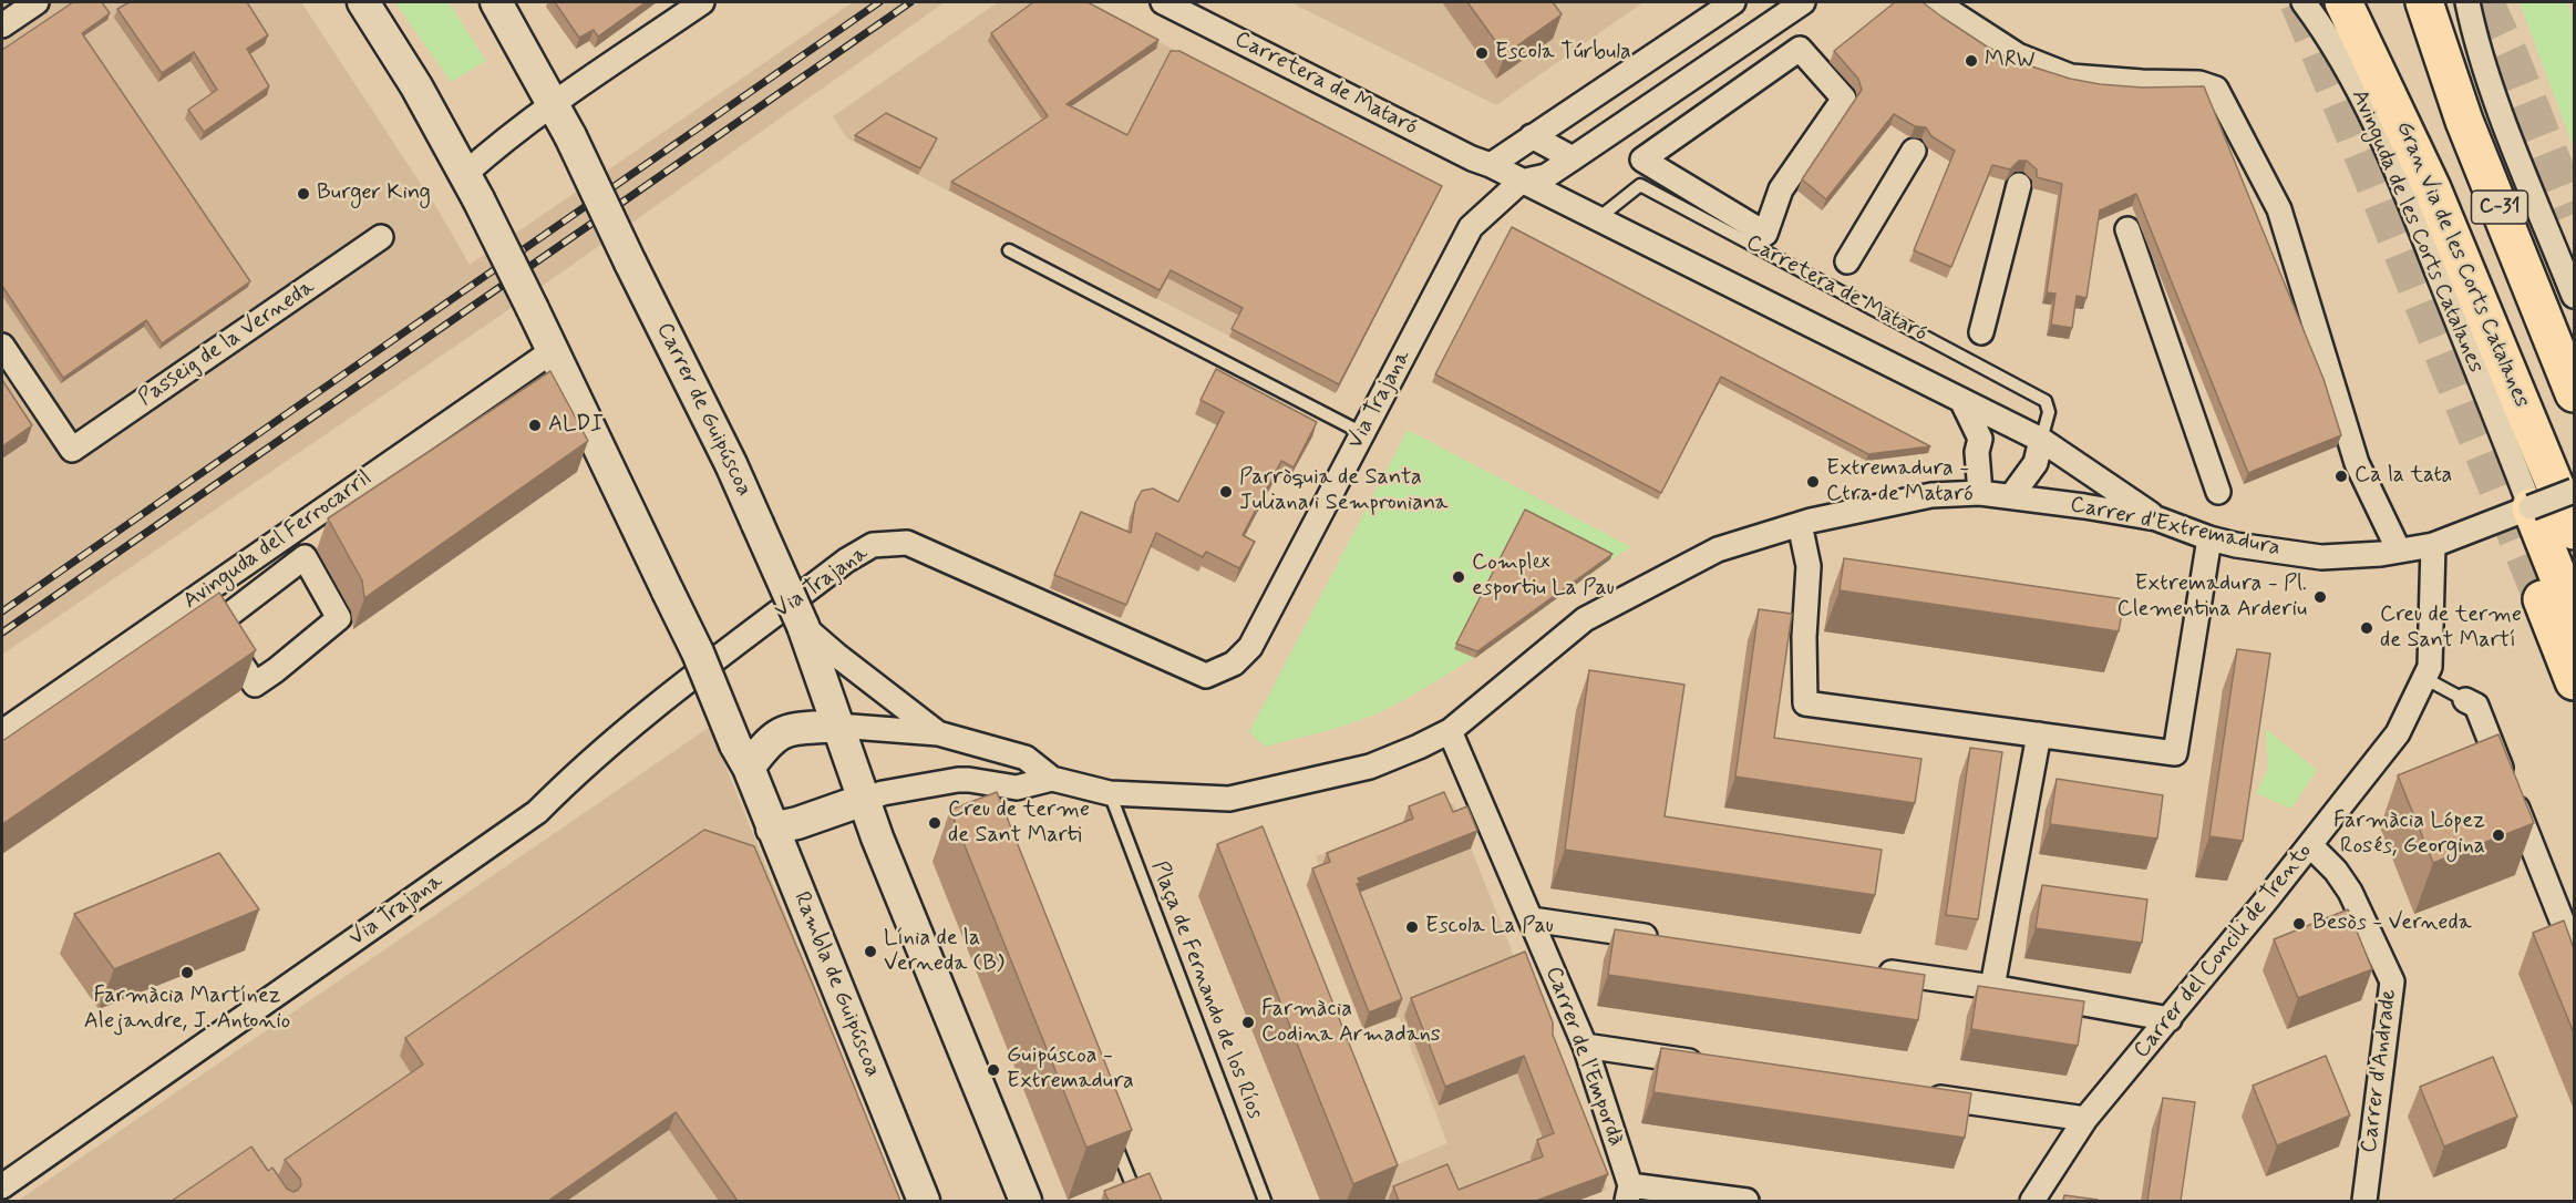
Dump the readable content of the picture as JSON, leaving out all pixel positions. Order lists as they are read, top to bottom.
{
  "streets": {
    "main road": [
      "C-31",
      "Gran Via de les Corts Catalanes",
      "Carrer de Guipúscoa",
      "Rambla de Guipúscoa"
    ],
    "street": [
      "Carretera de Mataró",
      "Avinguda de les Corts Catalanes",
      "Passeig de la Verneda",
      "Via Trajana",
      "Carrer d'Extremadura",
      "Avinguda del Ferrocarril",
      "Carrer del Concili de Trento",
      "Carrer de l'Empordà",
      "Carrer d'Andrade"
    ],
    "lane": ["Plaça de Fernando de los Ríos"]
  },
  "crossings": [
    ["Carretera de Mataró", "Via Trajana"],
    ["Carretera de Mataró", "Carrer d'Extremadura"],
    ["Avinguda de les Corts Catalanes", "Carrer d'Extremadura"],
    ["Carrer de Guipúscoa", "Carrer d'Extremadura"],
    ["Carrer d'Extremadura", "Carrer del Concili de Trento"],
    ["Carrer d'Extremadura", "Plaça de Fernando de los Ríos"],
    ["Carrer d'Extremadura", "Carrer de l'Empordà"],
    ["Carrer del Concili de Trento", "Carrer d'Andrade"]
  ],
  "places": [
    "Escola Túrbula",
    "MRW",
    "Burger King",
    "ALDI",
    "Ca la tata",
    "Extremadura - Ctra de Mataró",
    "Parròquia de Santa Juliana i Semproniana",
    "Complex esportiu La Pau",
    "Extremadura - Pl. Clementina Arderiu",
    "Creu de terme de Sant Martí",
    "Creu de terme de Sant Marti",
    "Farmàcia López Rosés, Georgina",
    "Besòs - Verneda",
    "Escola La Pau",
    "Línia de la Verneda (B)",
    "Farmàcia Martínez Alejandre, J. Antonio",
    "Farmàcia Codina Armadans",
    "Guipúscoa - Extremadura"
  ]
}
